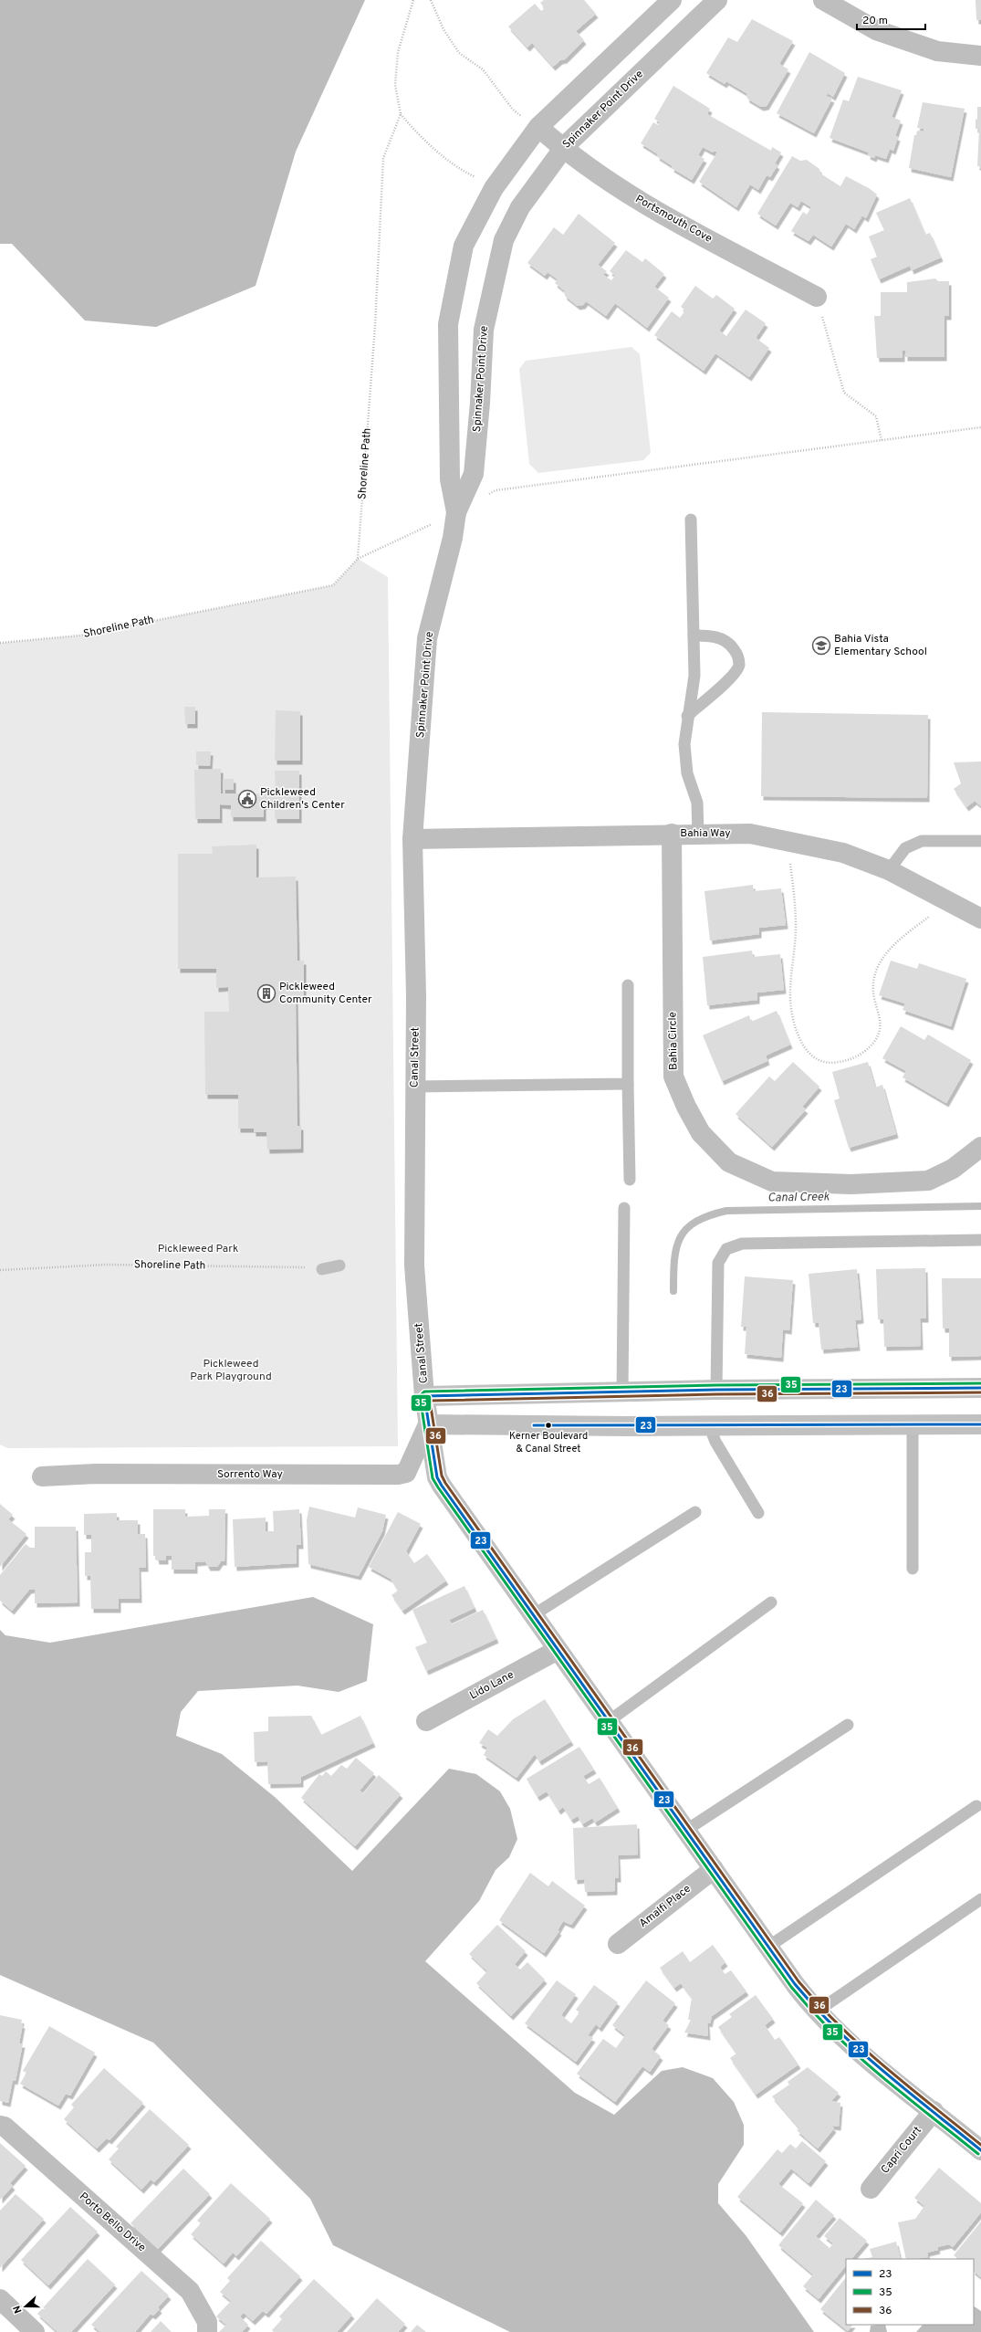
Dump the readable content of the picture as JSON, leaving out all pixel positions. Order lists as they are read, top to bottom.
{
  "streets": {
    "street": [
      "Spinnaker Point Drive",
      "Portsmouth Cove",
      "Bahia Way",
      "Bahia Circle",
      "Canal Street",
      "Sorrento Way",
      "Lido Lane",
      "Amalfi Place",
      "Capri Court",
      "Porto Bello Drive"
    ],
    "path": ["Shoreline Path"]
  },
  "crossings": [
    ["Spinnaker Point Drive", "Portsmouth Cove"],
    ["Spinnaker Point Drive", "Bahia Way"],
    ["Spinnaker Point Drive", "Canal Street"],
    ["Bahia Way", "Bahia Circle"],
    ["Bahia Way", "Canal Street"],
    ["Canal Street", "Sorrento Way"],
    ["Canal Street", "Lido Lane"],
    ["Canal Street", "Amalfi Place"],
    ["Canal Street", "Capri Court"]
  ],
  "water": ["Canal Creek"],
  "parks": ["Pickleweed Park", "Pickleweed Park Playground"],
  "places": {
    "school or university": ["Bahia Vista Elementary School"],
    "public building": ["Pickleweed Children's Center"],
    "building": ["Pickleweed Community Center"],
    "other": ["Kerner Boulevard & Canal Street"]
  },
  "lines": ["transit line 35", "transit line 23", "transit line 36"],
  "legend": ["23", "35", "36"],
  "scale_bar": "20 m",
  "north": "left"
}
